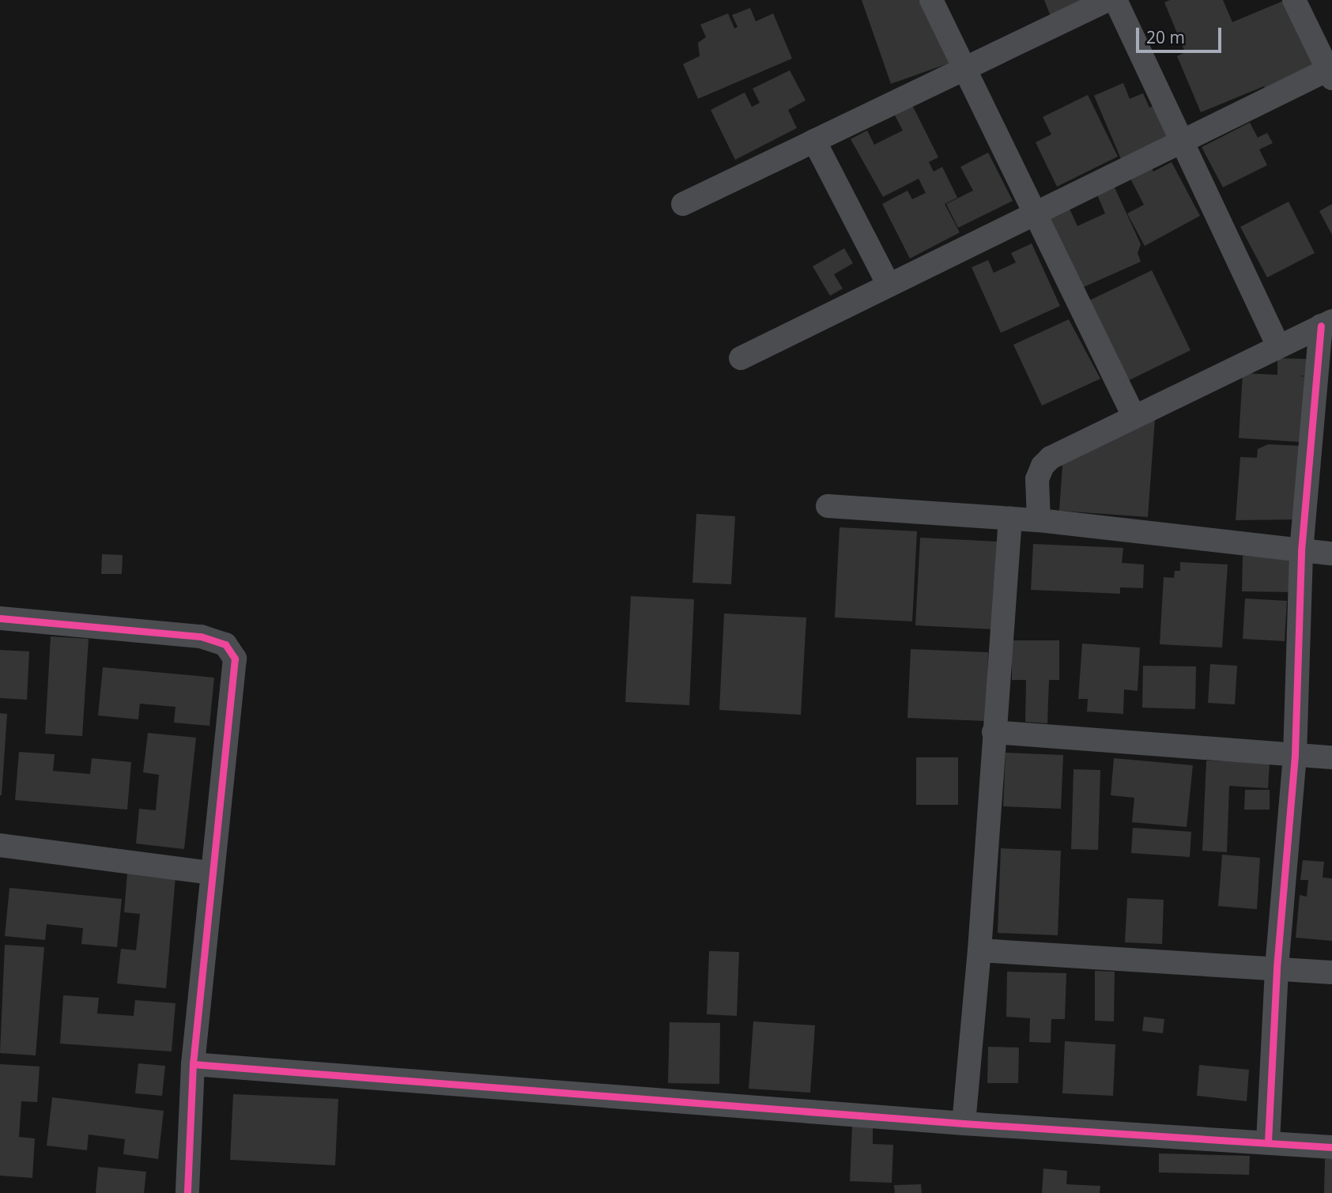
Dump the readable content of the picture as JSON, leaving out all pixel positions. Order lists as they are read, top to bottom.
{
  "scale_bar": "20 m"
}
